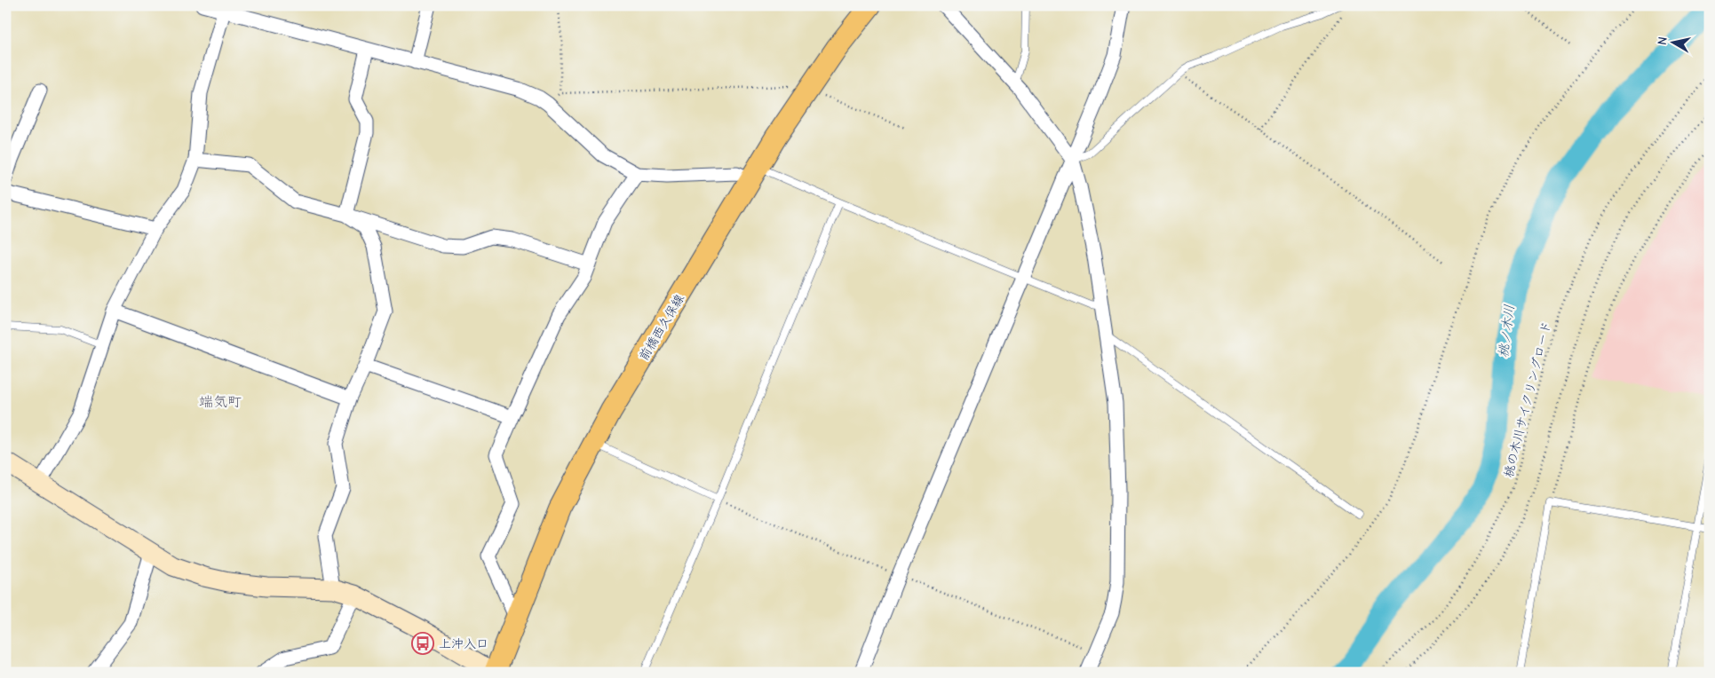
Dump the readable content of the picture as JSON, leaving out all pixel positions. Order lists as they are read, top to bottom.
{
  "streets": {
    "main road": ["前橋西久保線"],
    "path": ["桃の木川サイクリングロード"]
  },
  "districts": ["端気町"],
  "water": ["桃ノ木川"],
  "places": {
    "bus stop": ["上沖入口"]
  },
  "north": "left"
}
